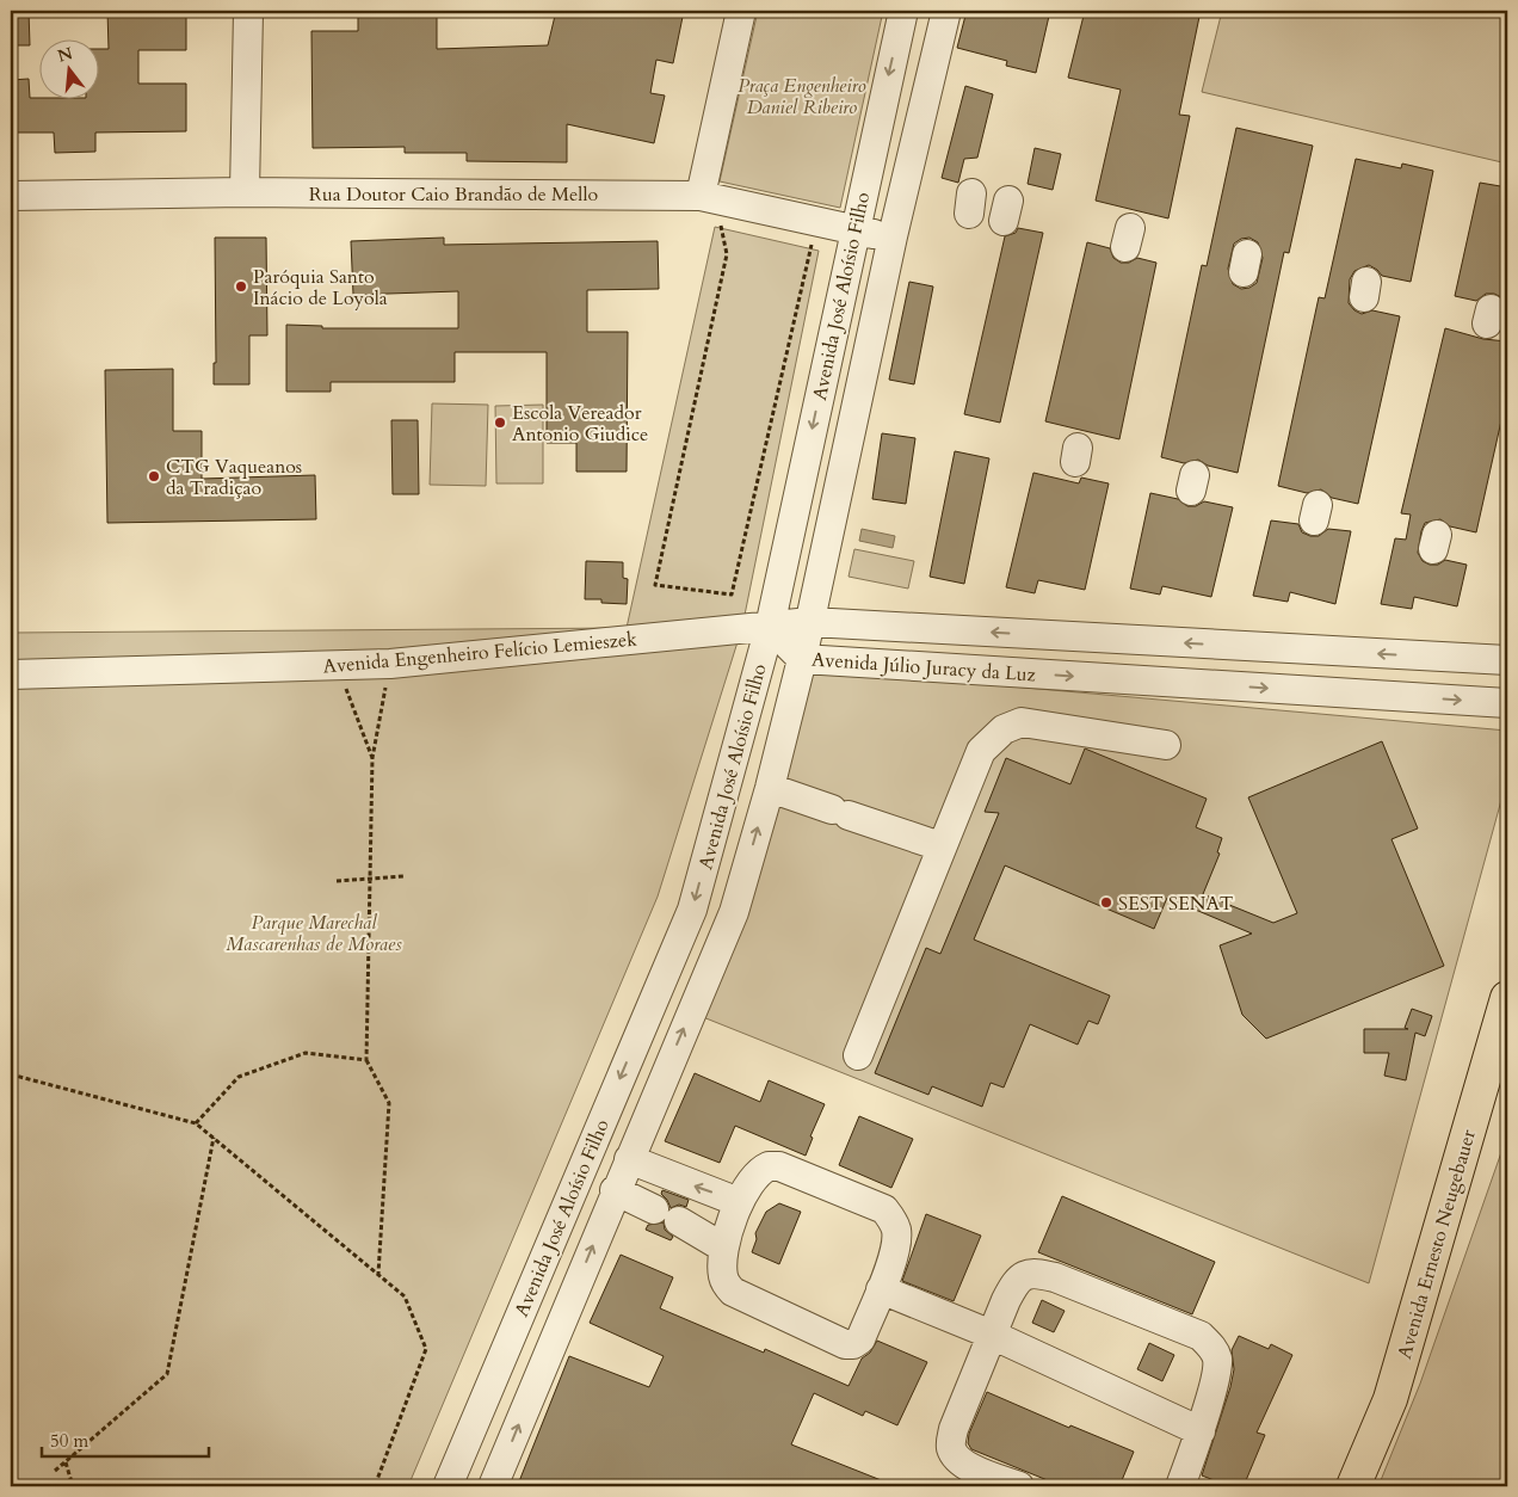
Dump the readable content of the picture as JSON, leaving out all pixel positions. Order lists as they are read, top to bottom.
{
  "streets": {
    "main road": ["Avenida Ernesto Neugebauer"],
    "street": [
      "Rua Doutor Caio Brandão de Mello",
      "Avenida José Aloísio Filho",
      "Avenida Engenheiro Felício Lemieszek",
      "Avenida Júlio Juracy da Luz"
    ]
  },
  "crossings": [
    ["Rua Doutor Caio Brandão de Mello", "Avenida José Aloísio Filho"],
    ["Avenida José Aloísio Filho", "Avenida Engenheiro Felício Lemieszek"],
    ["Avenida José Aloísio Filho", "Avenida Júlio Juracy da Luz"],
    ["Avenida Engenheiro Felício Lemieszek", "Avenida Júlio Juracy da Luz"]
  ],
  "parks": ["Praça Engenheiro Daniel Ribeiro", "Parque Marechal Mascarenhas de Moraes"],
  "places": [
    "Paróquia Santo Inácio de Loyola",
    "Escola Vereador Antonio Giudice",
    "CTG Vaqueanos da Tradiçao",
    "SEST SENAT"
  ],
  "scale_bar": "50 m",
  "north": "top"
}
